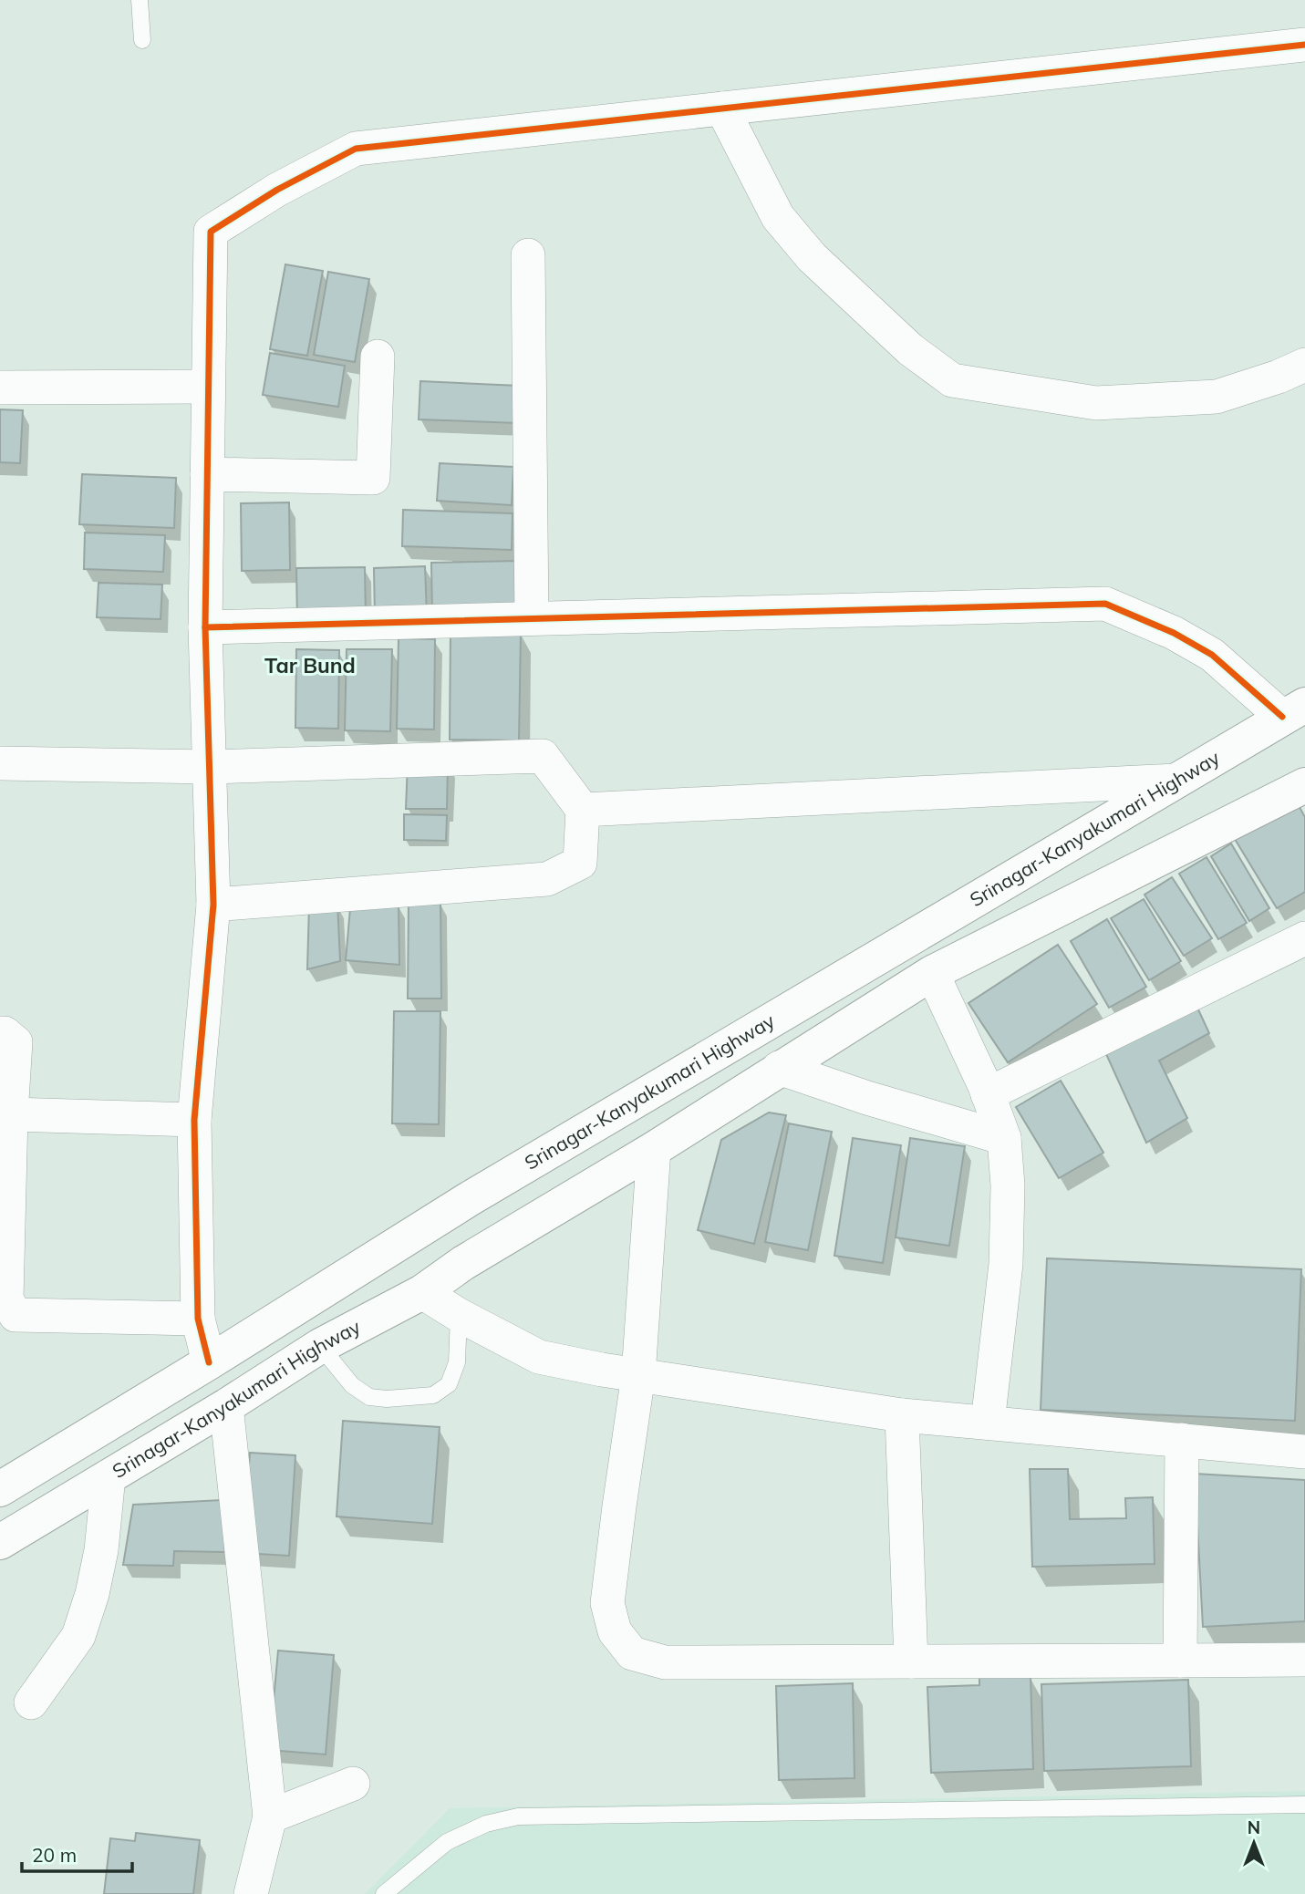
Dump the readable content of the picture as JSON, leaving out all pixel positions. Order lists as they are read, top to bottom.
{
  "streets": {
    "highway": ["Srinagar-Kanyakumari Highway"]
  },
  "districts": ["Tar Bund"],
  "scale_bar": "20 m",
  "north": "top"
}
